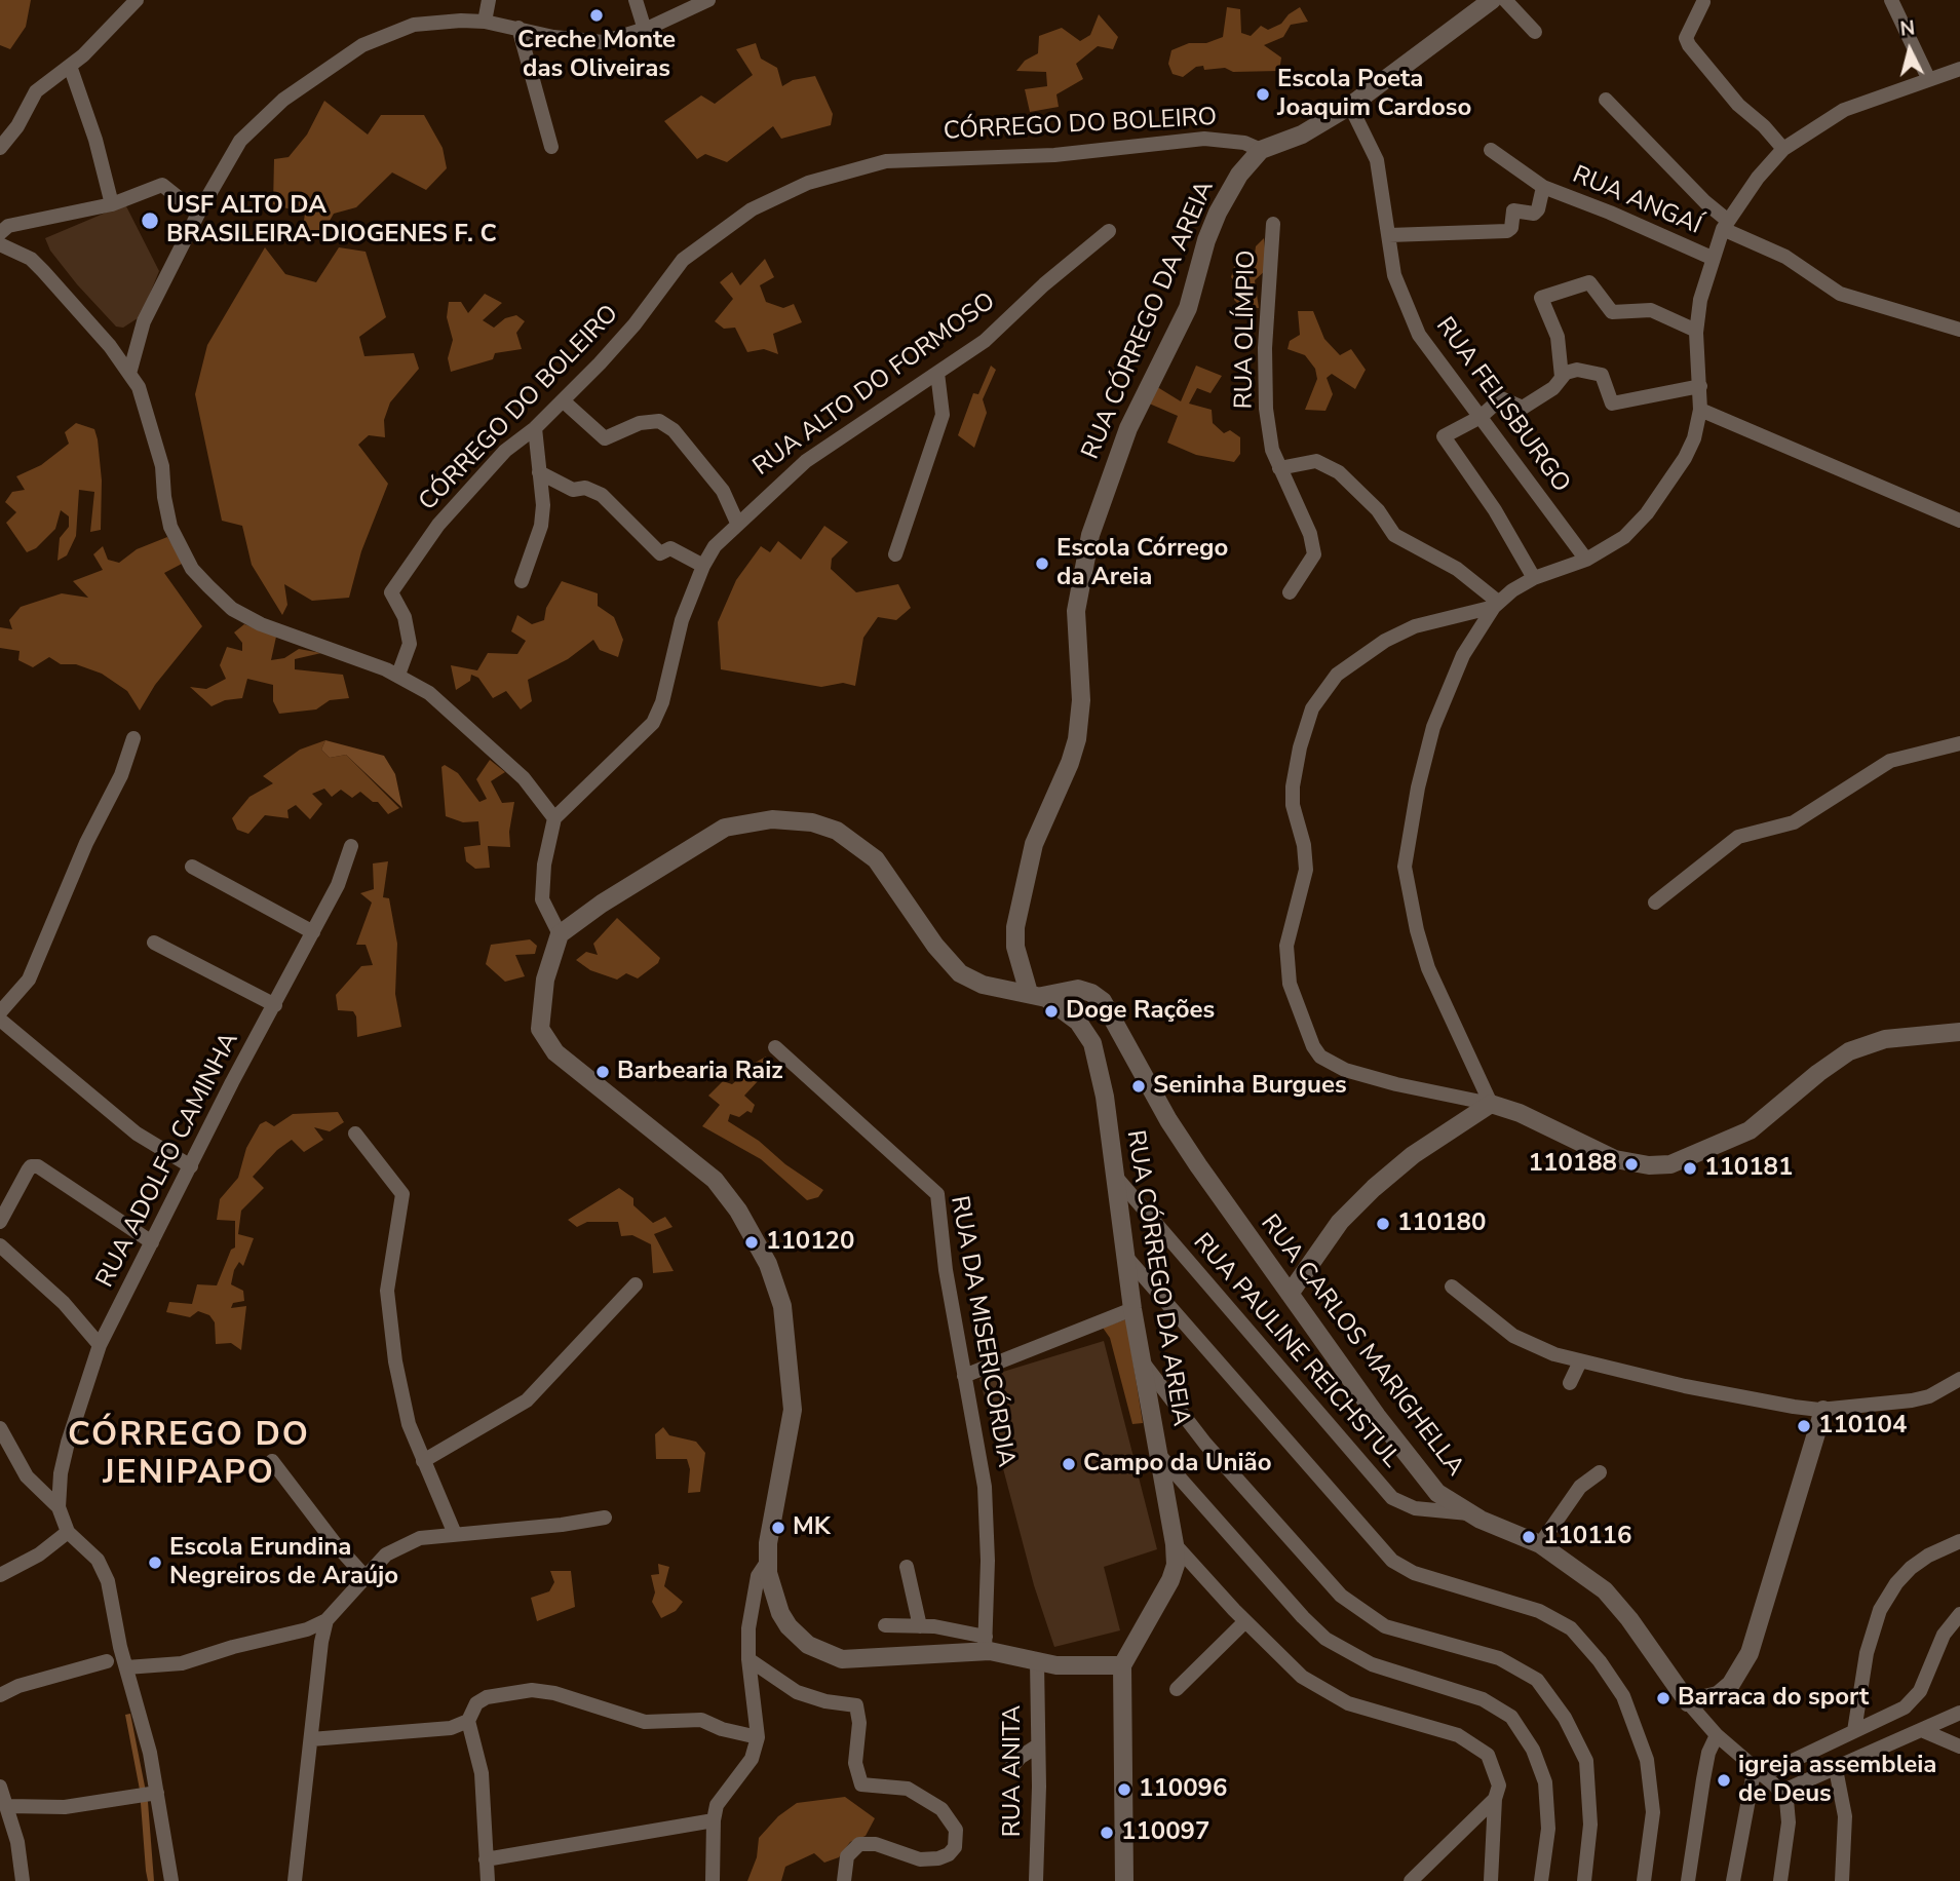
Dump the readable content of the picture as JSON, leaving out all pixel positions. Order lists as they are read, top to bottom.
{
  "streets": {
    "street": [
      "CÓRREGO DO BOLEIRO",
      "RUA ANGAÍ",
      "RUA CÓRREGO DA AREIA",
      "RUA OLÍMPIO",
      "RUA ALTO DO FORMOSO",
      "RUA FELISBURGO",
      "RUA ADOLFO CAMINHA",
      "RUA DA MISERICÓRDIA",
      "RUA CARLOS MARIGHELLA",
      "RUA PAULINE REICHSTUL",
      "RUA ANITA"
    ]
  },
  "crossings": [
    ["CÓRREGO DO BOLEIRO", "RUA CÓRREGO DA AREIA"],
    ["RUA ANGAÍ", "RUA FELISBURGO"],
    ["RUA CÓRREGO DA AREIA", "RUA CARLOS MARIGHELLA"],
    ["RUA CÓRREGO DA AREIA", "RUA PAULINE REICHSTUL"],
    ["RUA CARLOS MARIGHELLA", "RUA PAULINE REICHSTUL"]
  ],
  "districts": ["CÓRREGO DO JENIPAPO"],
  "places": [
    "Creche Monte das Oliveiras",
    "Escola Poeta Joaquim Cardoso",
    "USF ALTO DA BRASILEIRA-DIOGENES F. C",
    "Escola Córrego da Areia",
    "Doge Rações",
    "Barbearia Raiz",
    "Seninha Burgues",
    "110188",
    "110181",
    "110180",
    "110120",
    "110104",
    "Campo da União",
    "MK",
    "110116",
    "Escola Erundina Negreiros de Araújo",
    "Barraca do sport",
    "igreja assembleia de Deus",
    "110096",
    "110097"
  ],
  "north": "top"
}
